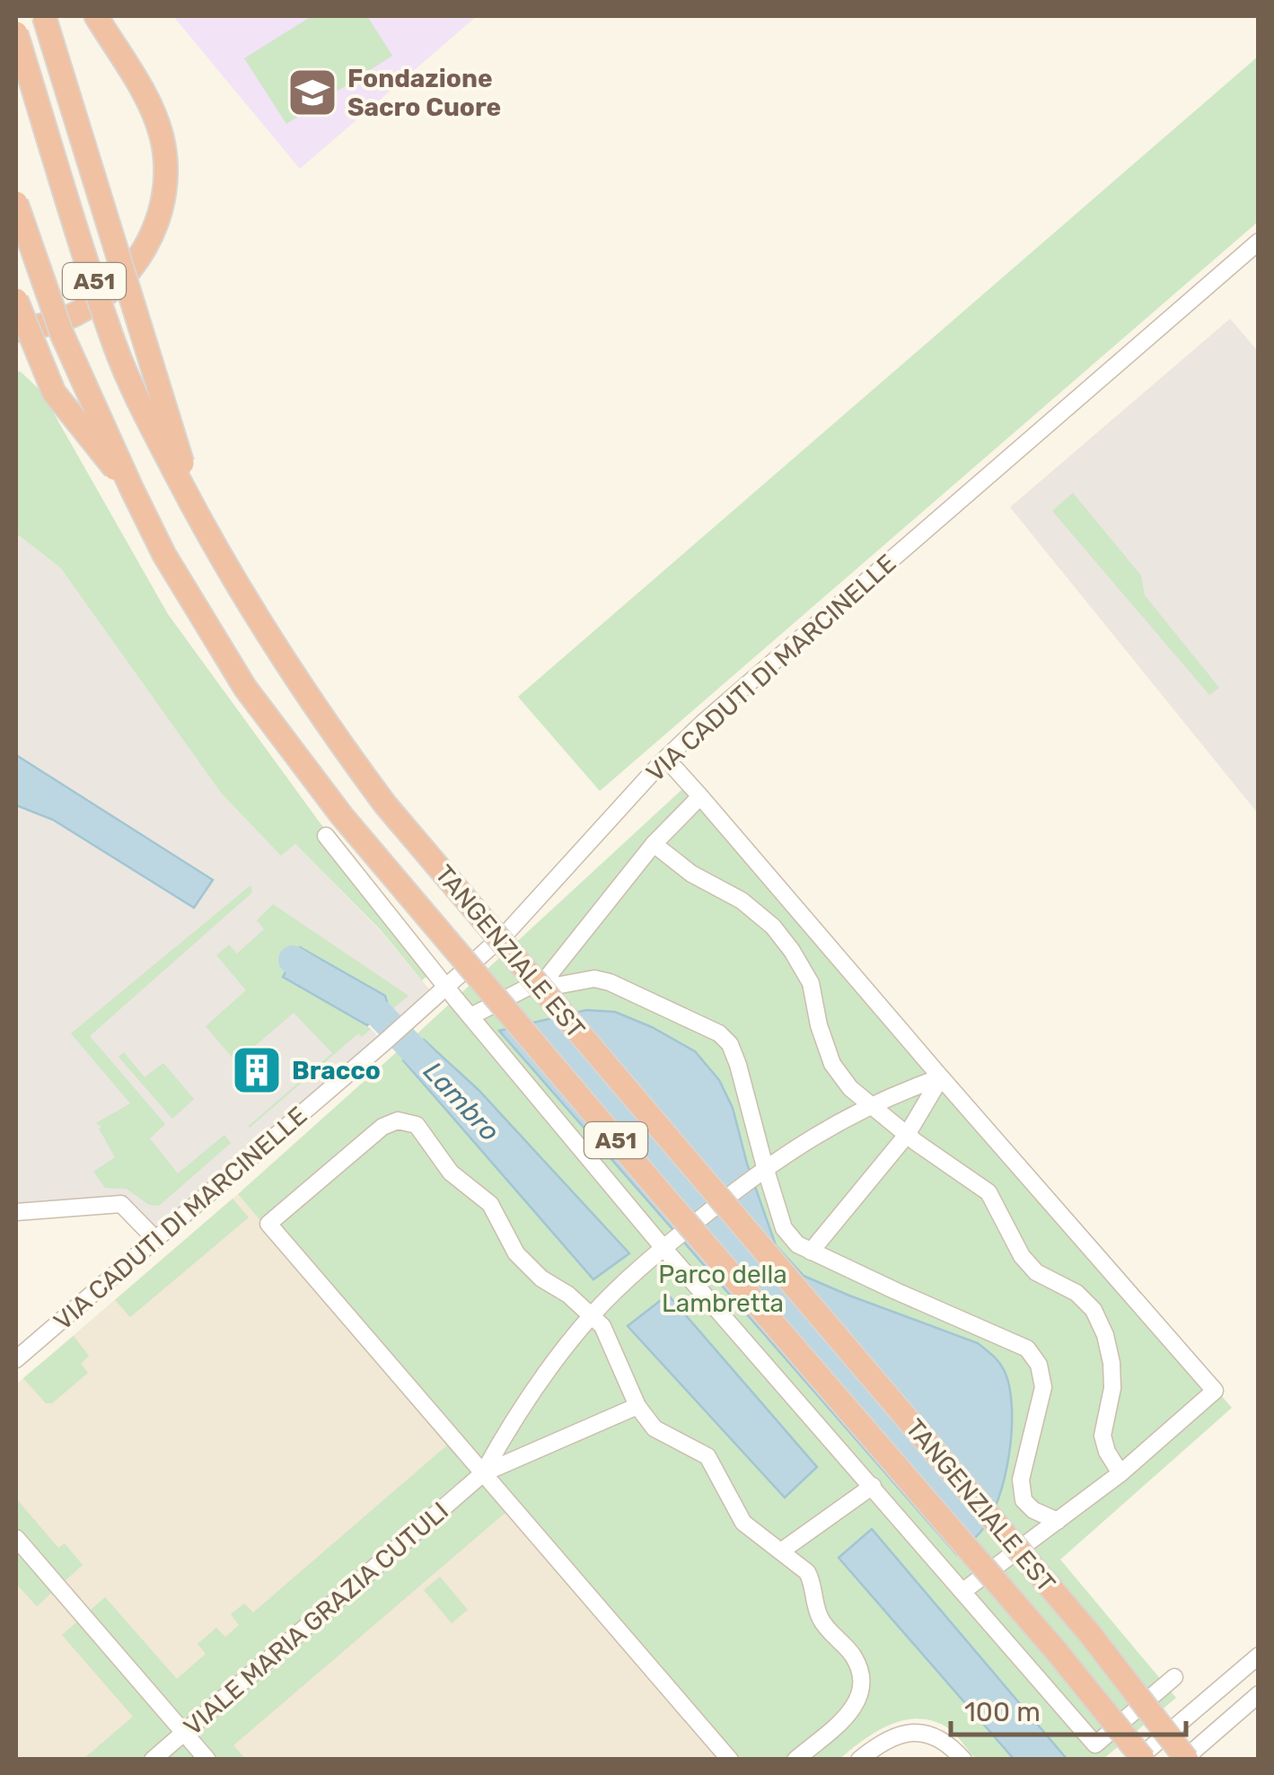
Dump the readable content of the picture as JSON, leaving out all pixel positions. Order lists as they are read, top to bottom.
{
  "streets": {
    "highway": ["A51", "TANGENZIALE EST"],
    "street": ["VIA CADUTI DI MARCINELLE", "VIALE MARIA GRAZIA CUTULI"]
  },
  "water": ["Lambro"],
  "parks": ["Parco della Lambretta"],
  "places": {
    "school or university": ["Fondazione Sacro Cuore"],
    "building": ["Bracco"]
  },
  "scale_bar": "100 m"
}
